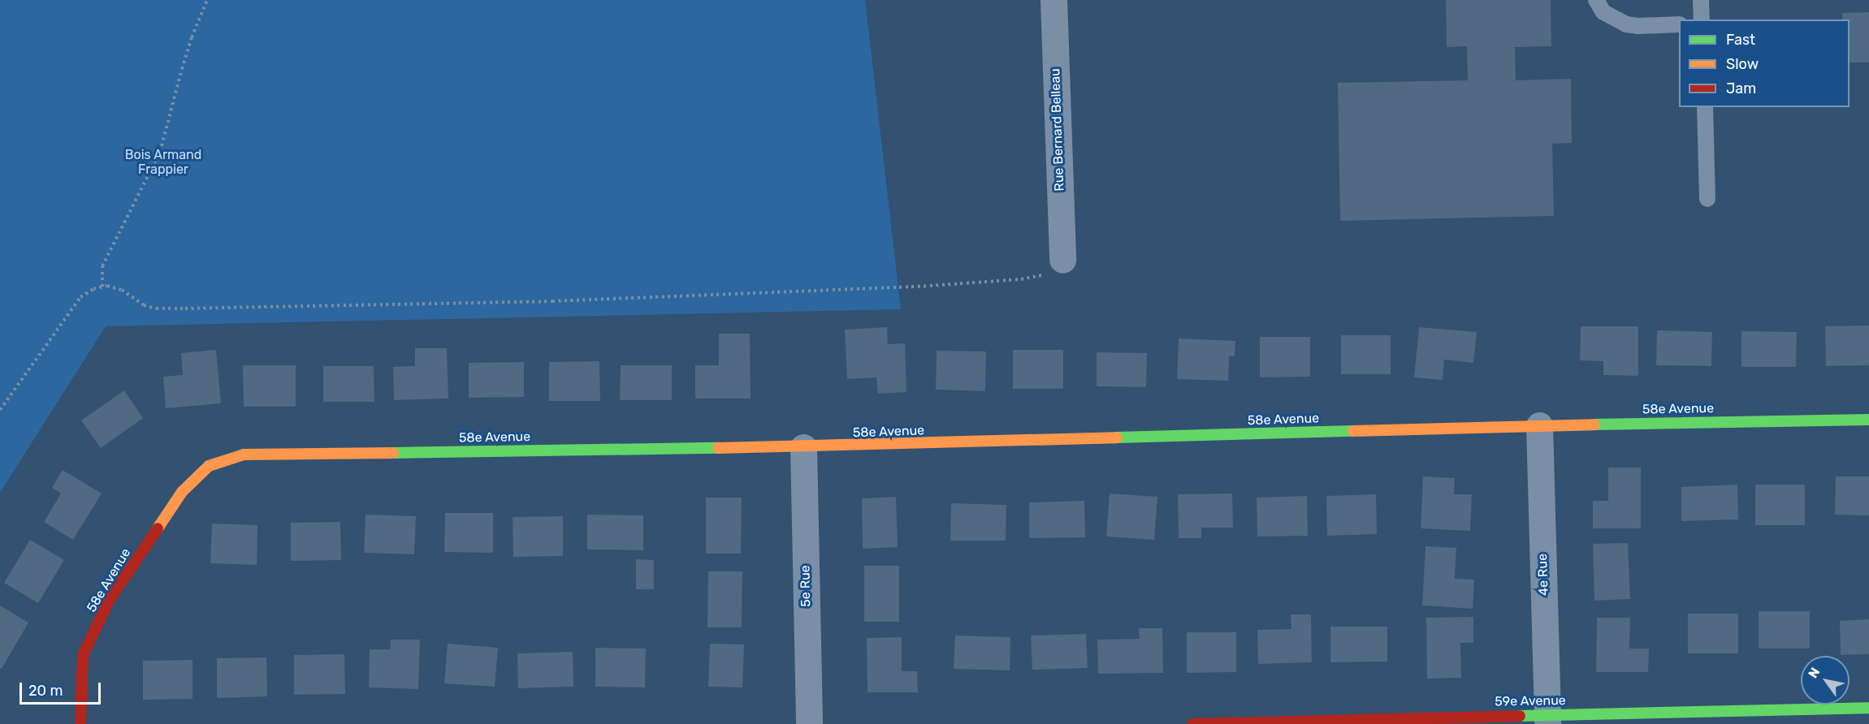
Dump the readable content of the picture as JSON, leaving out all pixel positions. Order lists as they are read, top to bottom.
{
  "streets": {
    "street": [
      "Rue Bernard Belleau",
      "58e Avenue",
      "4e Rue",
      "5e Rue",
      "59e Avenue"
    ]
  },
  "crossings": [
    ["58e Avenue", "4e Rue"],
    ["58e Avenue", "5e Rue"],
    ["4e Rue", "59e Avenue"]
  ],
  "parks": ["Bois Armand Frappier"],
  "legend": ["Fast", "Slow", "Jam"],
  "scale_bar": "20 m",
  "north": "top left"
}
